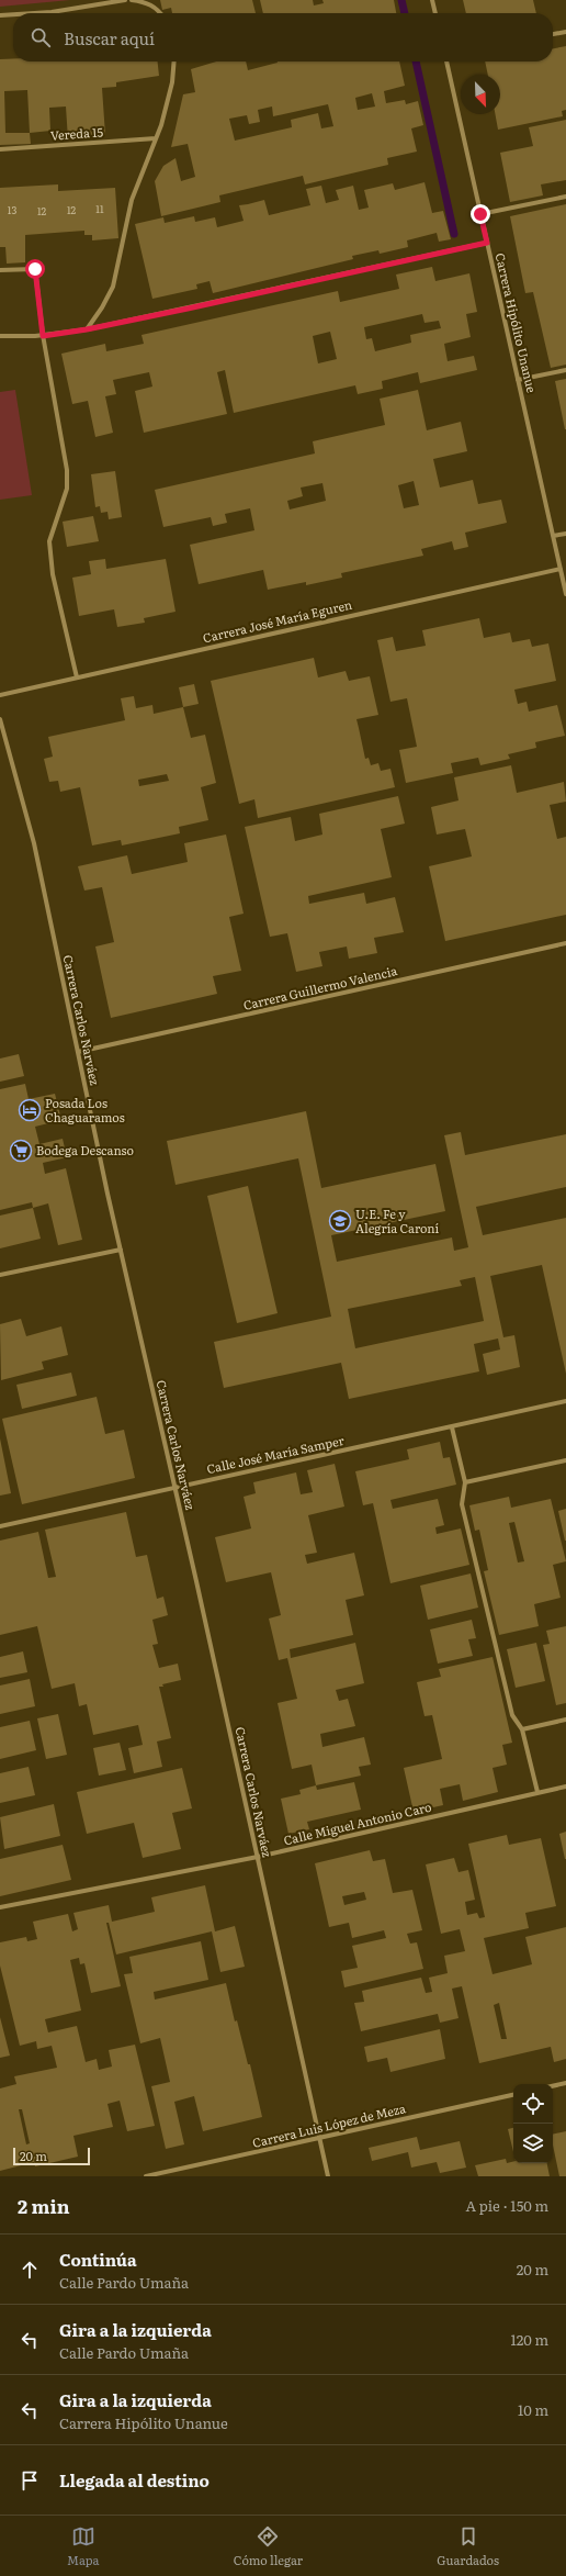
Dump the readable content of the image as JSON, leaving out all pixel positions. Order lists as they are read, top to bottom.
{
  "streets": {
    "street": [
      "Vereda 15",
      "Carrera Hipólito Unanue",
      "Carrera José María Eguren",
      "Carrera Guillermo Valencia",
      "Carrera Carlos Narváez",
      "Calle José María Samper",
      "Calle Miguel Antonio Caro",
      "Carrera Luis López de Meza"
    ]
  },
  "crossings": [
    ["Carrera Hipólito Unanue", "Carrera José María Eguren"],
    ["Carrera Guillermo Valencia", "Carrera Carlos Narváez"],
    ["Carrera Carlos Narváez", "Calle José María Samper"],
    ["Carrera Carlos Narváez", "Calle Miguel Antonio Caro"],
    ["Carrera Carlos Narváez", "Carrera Luis López de Meza"]
  ],
  "places": {
    "hotel": ["Posada Los Chaguaramos"],
    "supermarket": ["Bodega Descanso"],
    "school or university": ["U.E. Fe y Alegría Caroní"]
  },
  "house_numbers": [
    "11",
    "13",
    "12",
    "12"
  ],
  "scale_bar": "20 m",
  "north": "bottom right",
  "page": {
    "search": "Buscar aquí",
    "scale": "20 m",
    "heading": ["2 min", "A pie · 150 m"],
    "list": [
      ["Continúa", "Calle Pardo Umaña", "20 m"],
      ["Gira a la izquierda", "Calle Pardo Umaña", "120 m"],
      ["Gira a la izquierda", "Carrera Hipólito Unanue", "10 m"],
      "Llegada al destino"
    ],
    "nav": ["Mapa", "Cómo llegar", "Guardados"]
  }
}
